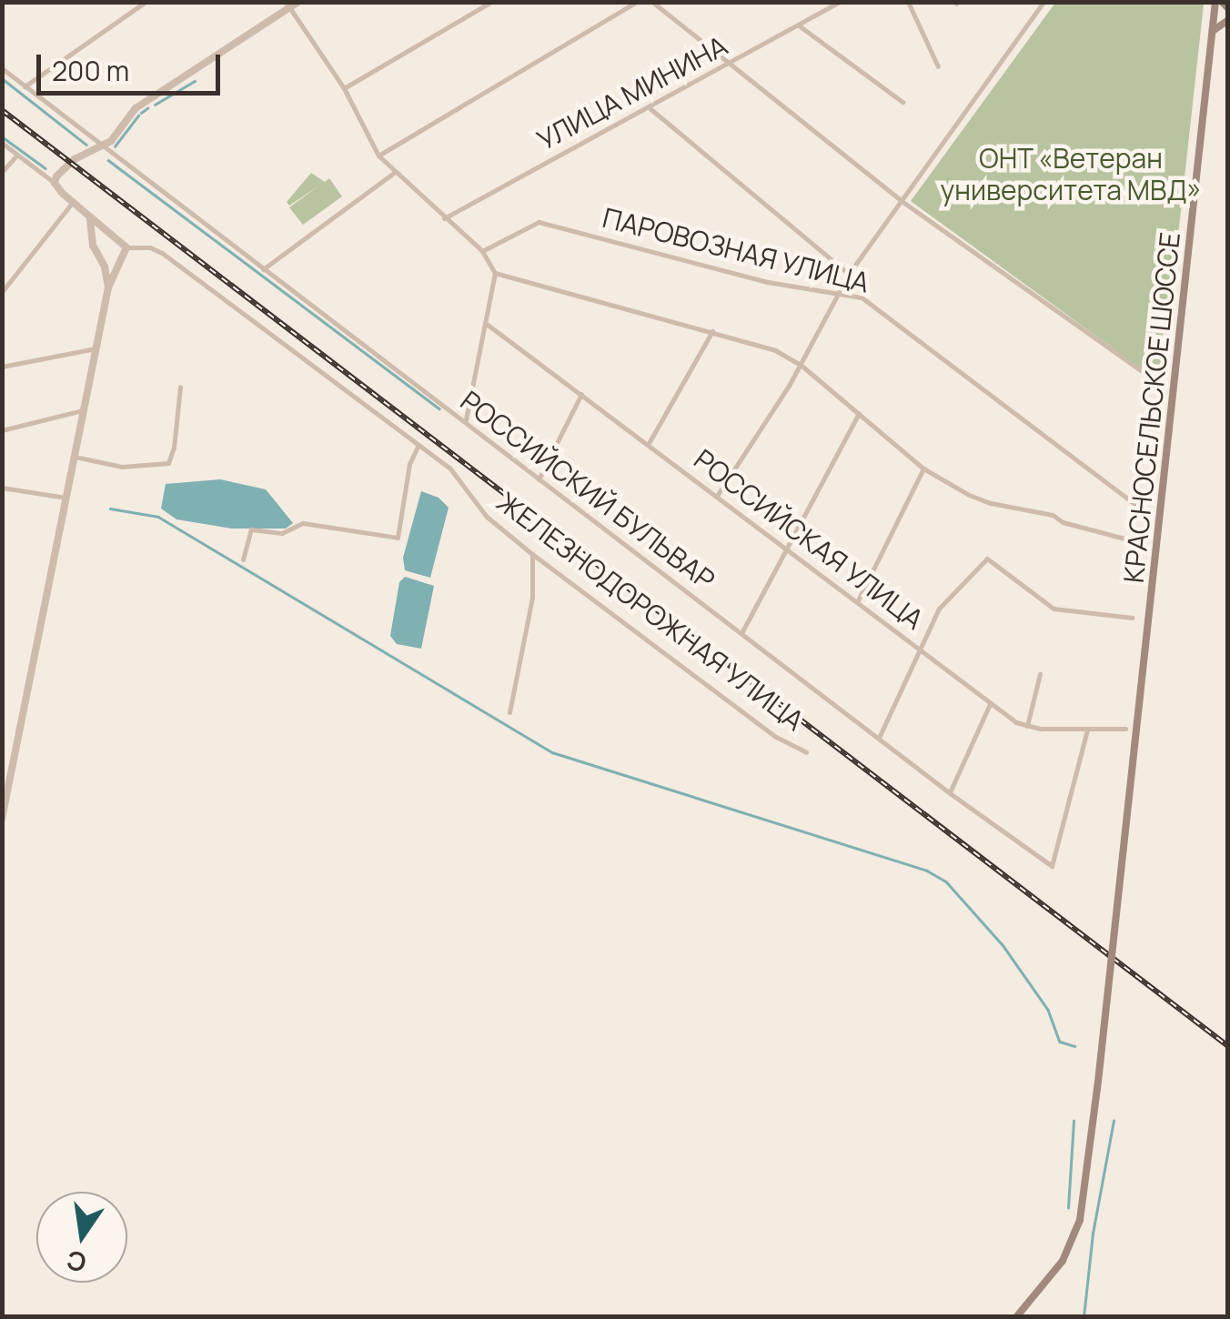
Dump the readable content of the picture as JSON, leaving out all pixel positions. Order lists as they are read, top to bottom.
{
  "streets": {
    "main road": ["КРАСНОСЕЛЬСКОЕ ШОССЕ"],
    "street": [
      "УЛИЦА МИНИНА",
      "ПАРОВОЗНАЯ УЛИЦА",
      "РОССИЙСКИЙ БУЛЬВАР",
      "РОССИЙСКАЯ УЛИЦА",
      "ЖЕЛЕЗНОДОРОЖНАЯ УЛИЦА"
    ]
  },
  "crossings": [
    ["РОССИЙСКИЙ БУЛЬВАР", "РОССИЙСКАЯ УЛИЦА"]
  ],
  "parks": ["ОНТ «Ветеран университета МВД»"],
  "scale_bar": "200 m",
  "north": "bottom"
}
